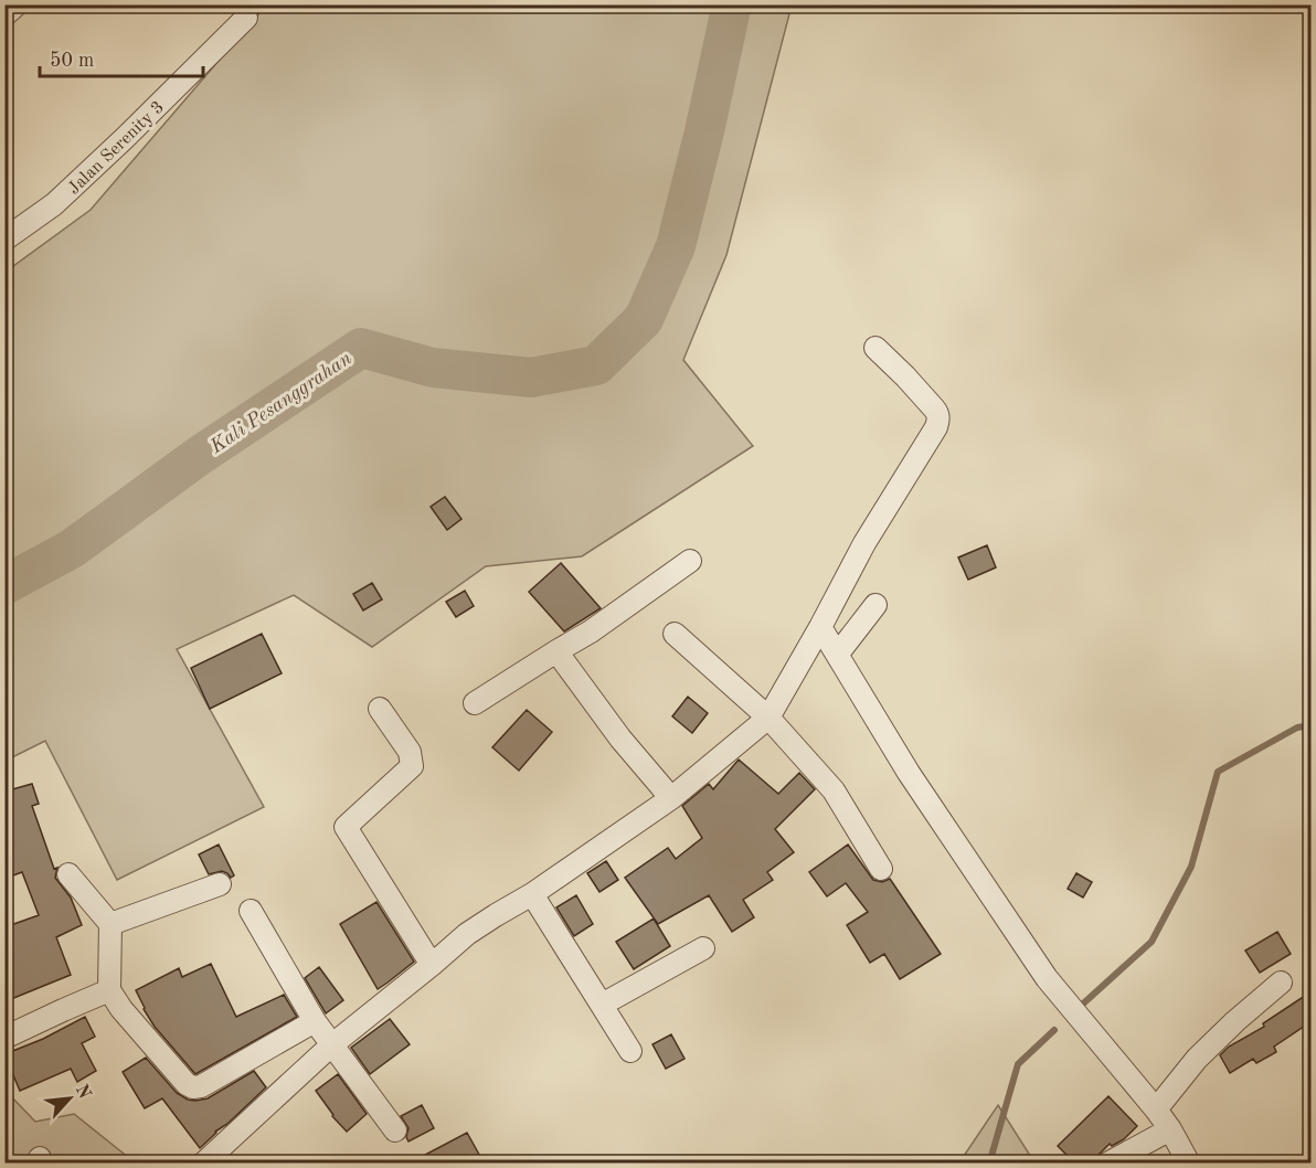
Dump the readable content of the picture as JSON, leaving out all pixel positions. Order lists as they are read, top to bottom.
{
  "streets": {
    "street": ["Jalan Serenity 3"]
  },
  "water": ["Kali Pesanggrahan"],
  "scale_bar": "50 m",
  "north": "top right"
}
